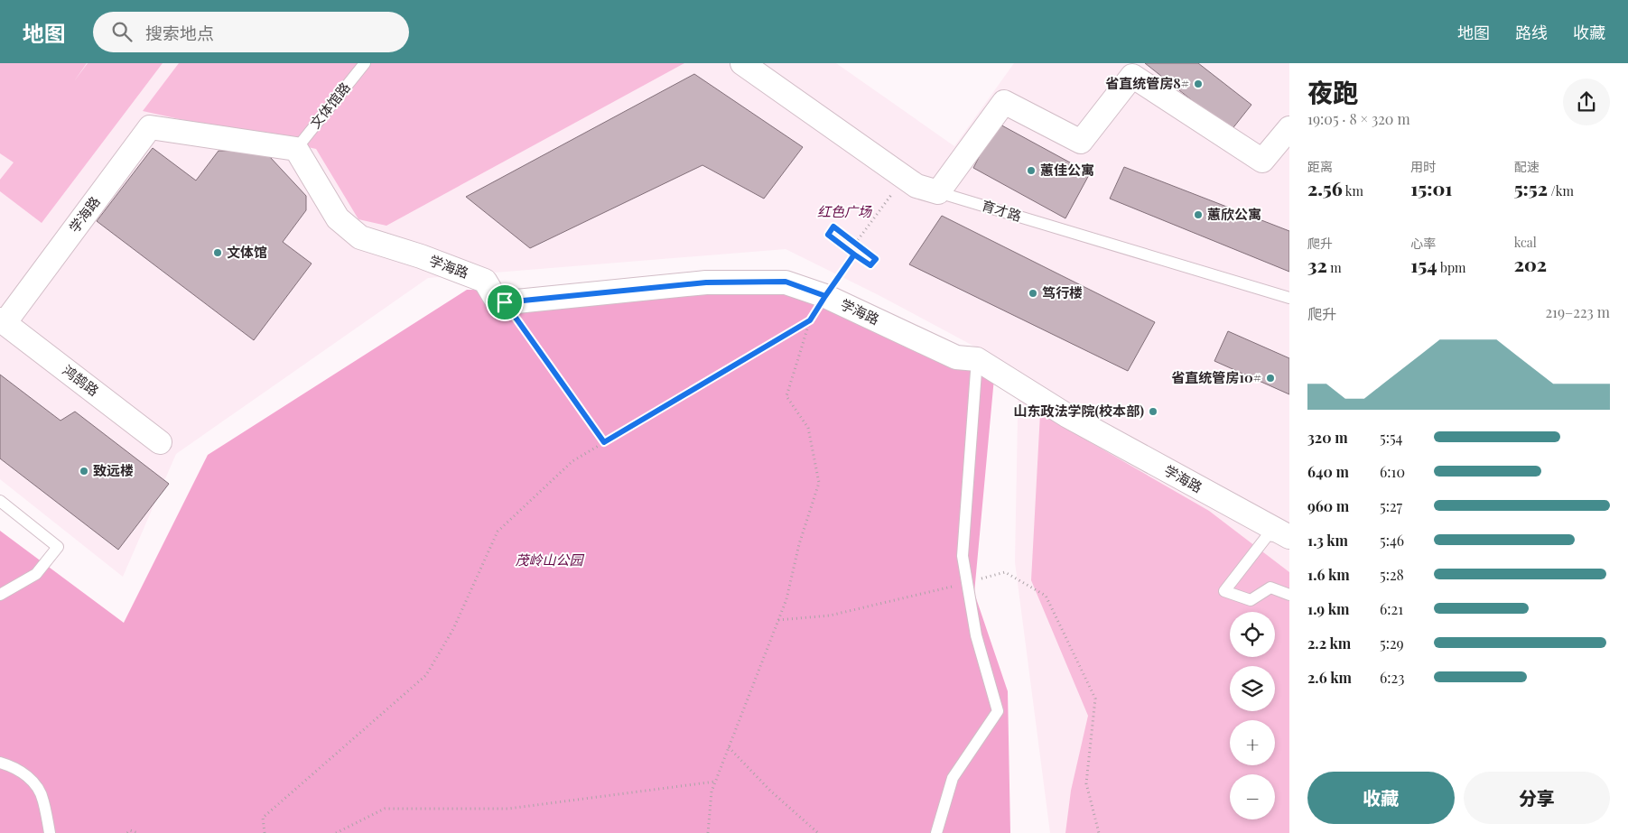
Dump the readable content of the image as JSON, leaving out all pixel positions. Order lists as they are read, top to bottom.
{
  "streets": {
    "street": ["育才路", "学海路", "鸿鹄路"],
    "lane": ["文体馆路"]
  },
  "crossings": [
    ["文体馆路", "学海路"],
    ["学海路", "鸿鹄路"]
  ],
  "parks": ["红色广场", "茂岭山公园"],
  "places": [
    "省直统管房8#",
    "蕙佳公寓",
    "蕙欣公寓",
    "文体馆",
    "笃行楼",
    "省直统管房10#",
    "山东政法学院(校本部)",
    "致远楼"
  ],
  "page": {
    "header": "地图",
    "search": "搜索地点",
    "nav": ["地图", "路线", "收藏"],
    "heading": ["夜跑", "19:05 · 8 × 320 m"],
    "stats": [
      ["距离", "2.56 km"],
      ["用时", "15:01"],
      ["配速", "5:52 /km"],
      ["爬升", "32 m"],
      ["心率", "154 bpm"],
      ["kcal", "202"]
    ],
    "chart": ["爬升", "219–223 m"],
    "list": [
      {
        "name": "320 m",
        "note": "5:54"
      },
      {
        "name": "640 m",
        "note": "6:10"
      },
      {
        "name": "960 m",
        "note": "5:27"
      },
      {
        "name": "1.3 km",
        "note": "5:46"
      },
      {
        "name": "1.6 km",
        "note": "5:28"
      },
      {
        "name": "1.9 km",
        "note": "6:21"
      },
      {
        "name": "2.2 km",
        "note": "5:29"
      },
      {
        "name": "2.6 km",
        "note": "6:23"
      }
    ],
    "map_buttons": ["+", "−"],
    "buttons": ["收藏", "分享"]
  }
}
